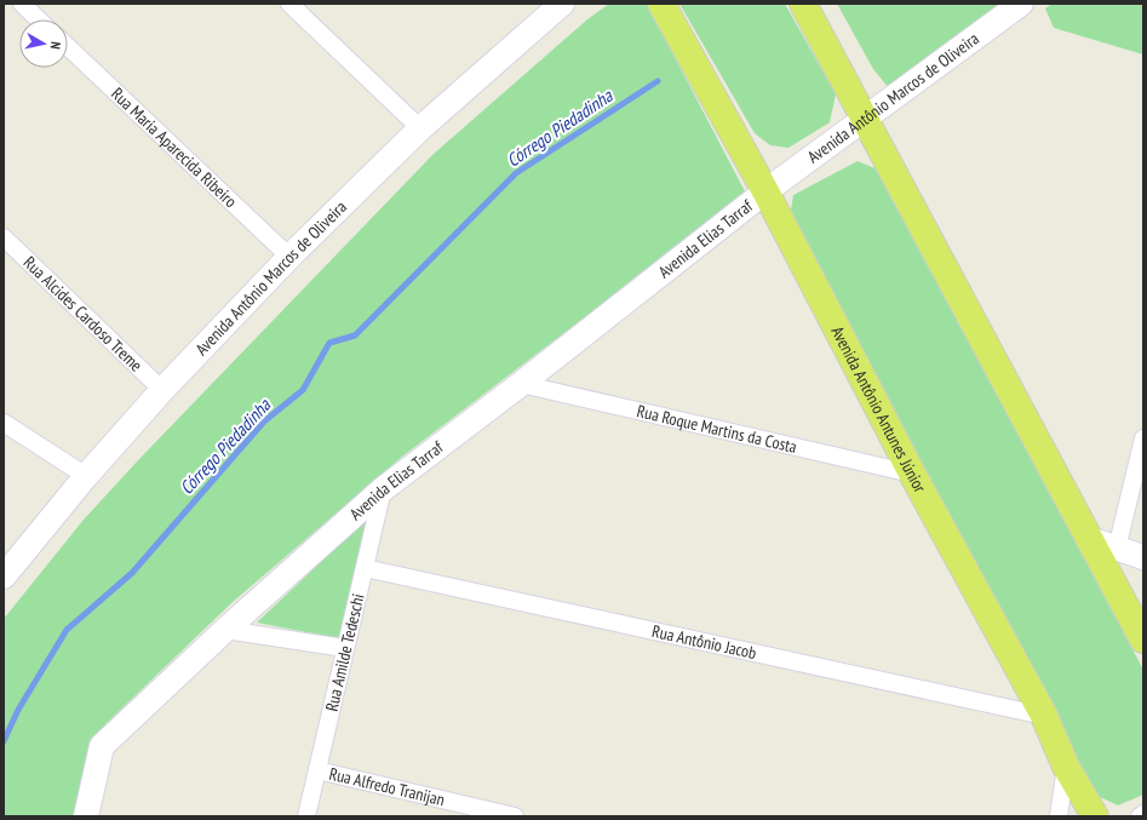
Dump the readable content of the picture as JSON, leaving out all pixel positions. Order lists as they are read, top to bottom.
{
  "streets": {
    "main road": ["Avenida Antônio Marcos de Oliveira", "Avenida Elias Tarraf", "Avenida Antônio Antunes Júnior"],
    "street": [
      "Rua Maria Aparecida Ribeiro",
      "Rua Alcides Cardoso Treme",
      "Rua Roque Martins da Costa",
      "Rua Antônio Jacob",
      "Rua Amilde Tedeschi",
      "Rua Alfredo Tranijan"
    ]
  },
  "crossings": [
    ["Avenida Antônio Marcos de Oliveira", "Rua Maria Aparecida Ribeiro"],
    ["Avenida Antônio Marcos de Oliveira", "Avenida Elias Tarraf"],
    ["Avenida Antônio Marcos de Oliveira", "Rua Alcides Cardoso Treme"],
    ["Avenida Antônio Marcos de Oliveira", "Avenida Antônio Antunes Júnior"],
    ["Avenida Elias Tarraf", "Avenida Antônio Antunes Júnior"],
    ["Avenida Elias Tarraf", "Rua Roque Martins da Costa"],
    ["Avenida Elias Tarraf", "Rua Amilde Tedeschi"],
    ["Avenida Antônio Antunes Júnior", "Rua Roque Martins da Costa"],
    ["Avenida Antônio Antunes Júnior", "Rua Antônio Jacob"],
    ["Rua Antônio Jacob", "Rua Amilde Tedeschi"],
    ["Rua Amilde Tedeschi", "Rua Alfredo Tranijan"]
  ],
  "water": ["Córrego Piedadinha"],
  "north": "right"
}
